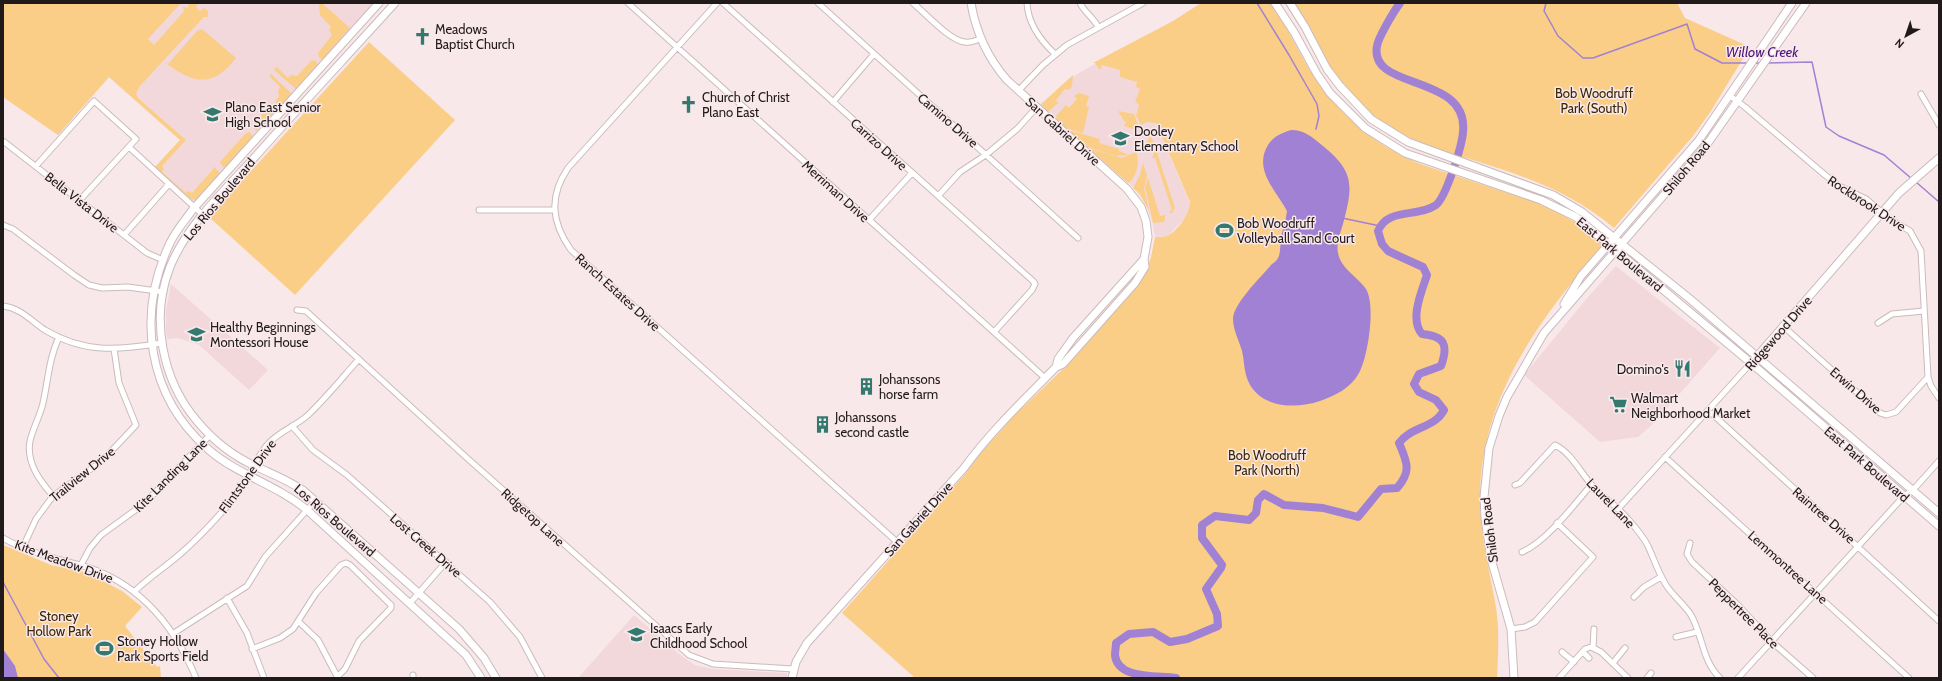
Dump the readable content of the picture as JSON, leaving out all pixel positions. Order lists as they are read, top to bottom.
{
  "streets": {
    "main road": [
      "San Gabriel Drive",
      "Shiloh Road",
      "Los Rios Boulevard",
      "East Park Boulevard",
      "Ridgewood Drive"
    ],
    "street": [
      "Camino Drive",
      "Carrizo Drive",
      "Merriman Drive",
      "Bella Vista Drive",
      "Rockbrook Drive",
      "Ranch Estates Drive",
      "Erwin Drive",
      "Trailview Drive",
      "Kite Landing Lane",
      "Flintstone Drive",
      "Laurel Lane",
      "Raintree Drive",
      "Ridgetop Lane",
      "Lost Creek Drive",
      "Kite Meadow Drive",
      "Lemmontree Lane",
      "Peppertree Place"
    ]
  },
  "crossings": [
    ["San Gabriel Drive", "Merriman Drive"],
    ["San Gabriel Drive", "Ranch Estates Drive"],
    ["San Gabriel Drive", "Ridgetop Lane"],
    ["Carrizo Drive", "Merriman Drive"],
    ["Shiloh Road", "Rockbrook Drive"],
    ["Shiloh Road", "East Park Boulevard"],
    ["Merriman Drive", "Ranch Estates Drive"],
    ["Los Rios Boulevard", "Bella Vista Drive"],
    ["Los Rios Boulevard", "Kite Landing Lane"],
    ["Los Rios Boulevard", "Flintstone Drive"],
    ["Rockbrook Drive", "Ridgewood Drive"],
    ["Rockbrook Drive", "Erwin Drive"],
    ["East Park Boulevard", "Ridgewood Drive"],
    ["Ridgewood Drive", "Erwin Drive"],
    ["Ridgewood Drive", "Laurel Lane"],
    ["Ridgewood Drive", "Raintree Drive"],
    ["Ridgewood Drive", "Lemmontree Lane"],
    ["Trailview Drive", "Kite Meadow Drive"],
    ["Kite Landing Lane", "Kite Meadow Drive"],
    ["Flintstone Drive", "Ridgetop Lane"],
    ["Flintstone Drive", "Lost Creek Drive"],
    ["Flintstone Drive", "Kite Meadow Drive"]
  ],
  "water": ["Willow Creek"],
  "parks": ["Bob Woodruff Park (South)", "Bob Woodruff Park (North)", "Stoney Hollow Park"],
  "places": {
    "church": ["Meadows Baptist Church", "Church of Christ Plano East"],
    "school or university": [
      "Plano East Senior High School",
      "Dooley Elementary School",
      "Healthy Beginnings Montessori House",
      "Isaacs Early Childhood School"
    ],
    "sports": ["Bob Woodruff Volleyball Sand Court", "Stoney Hollow Park Sports Field"],
    "restaurant": ["Domino's"],
    "building": ["Johanssons horse farm", "Johanssons second castle"],
    "supermarket": ["Walmart Neighborhood Market"]
  },
  "north": "bottom left"
}
